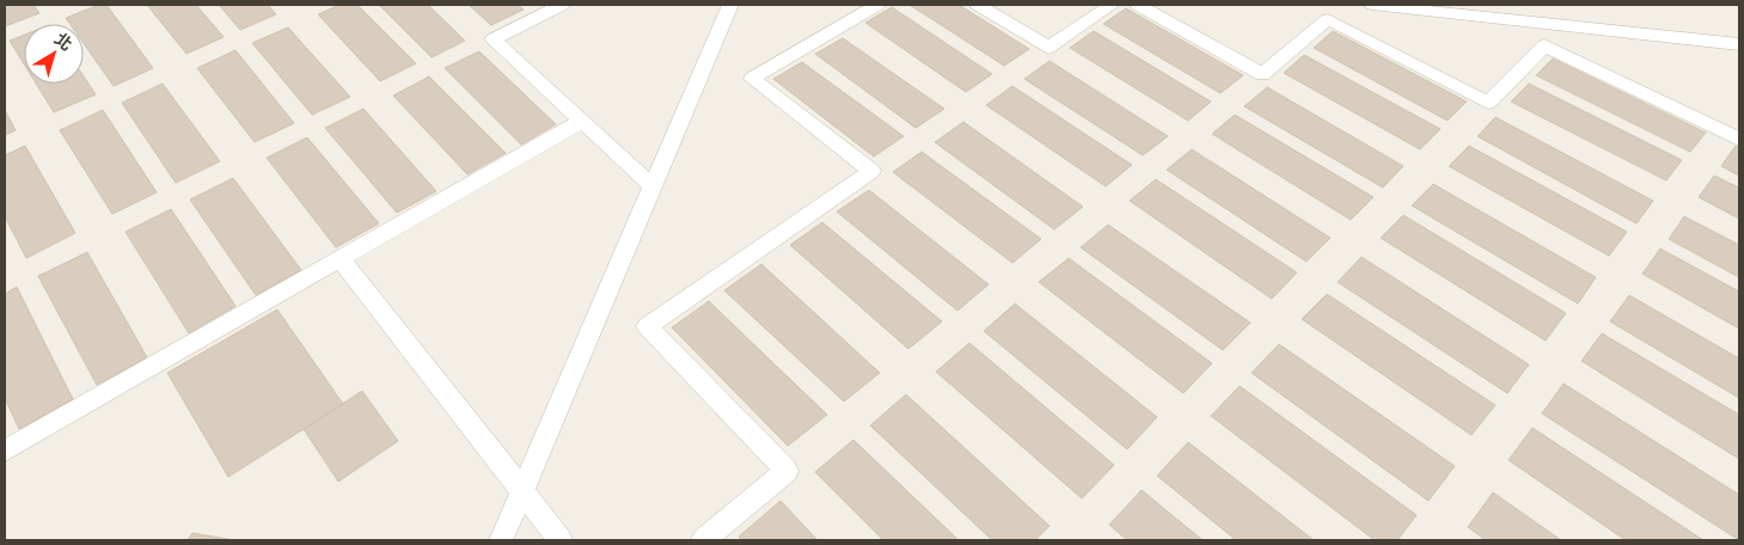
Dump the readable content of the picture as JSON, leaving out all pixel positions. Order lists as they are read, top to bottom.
{
  "north": "top right"
}
